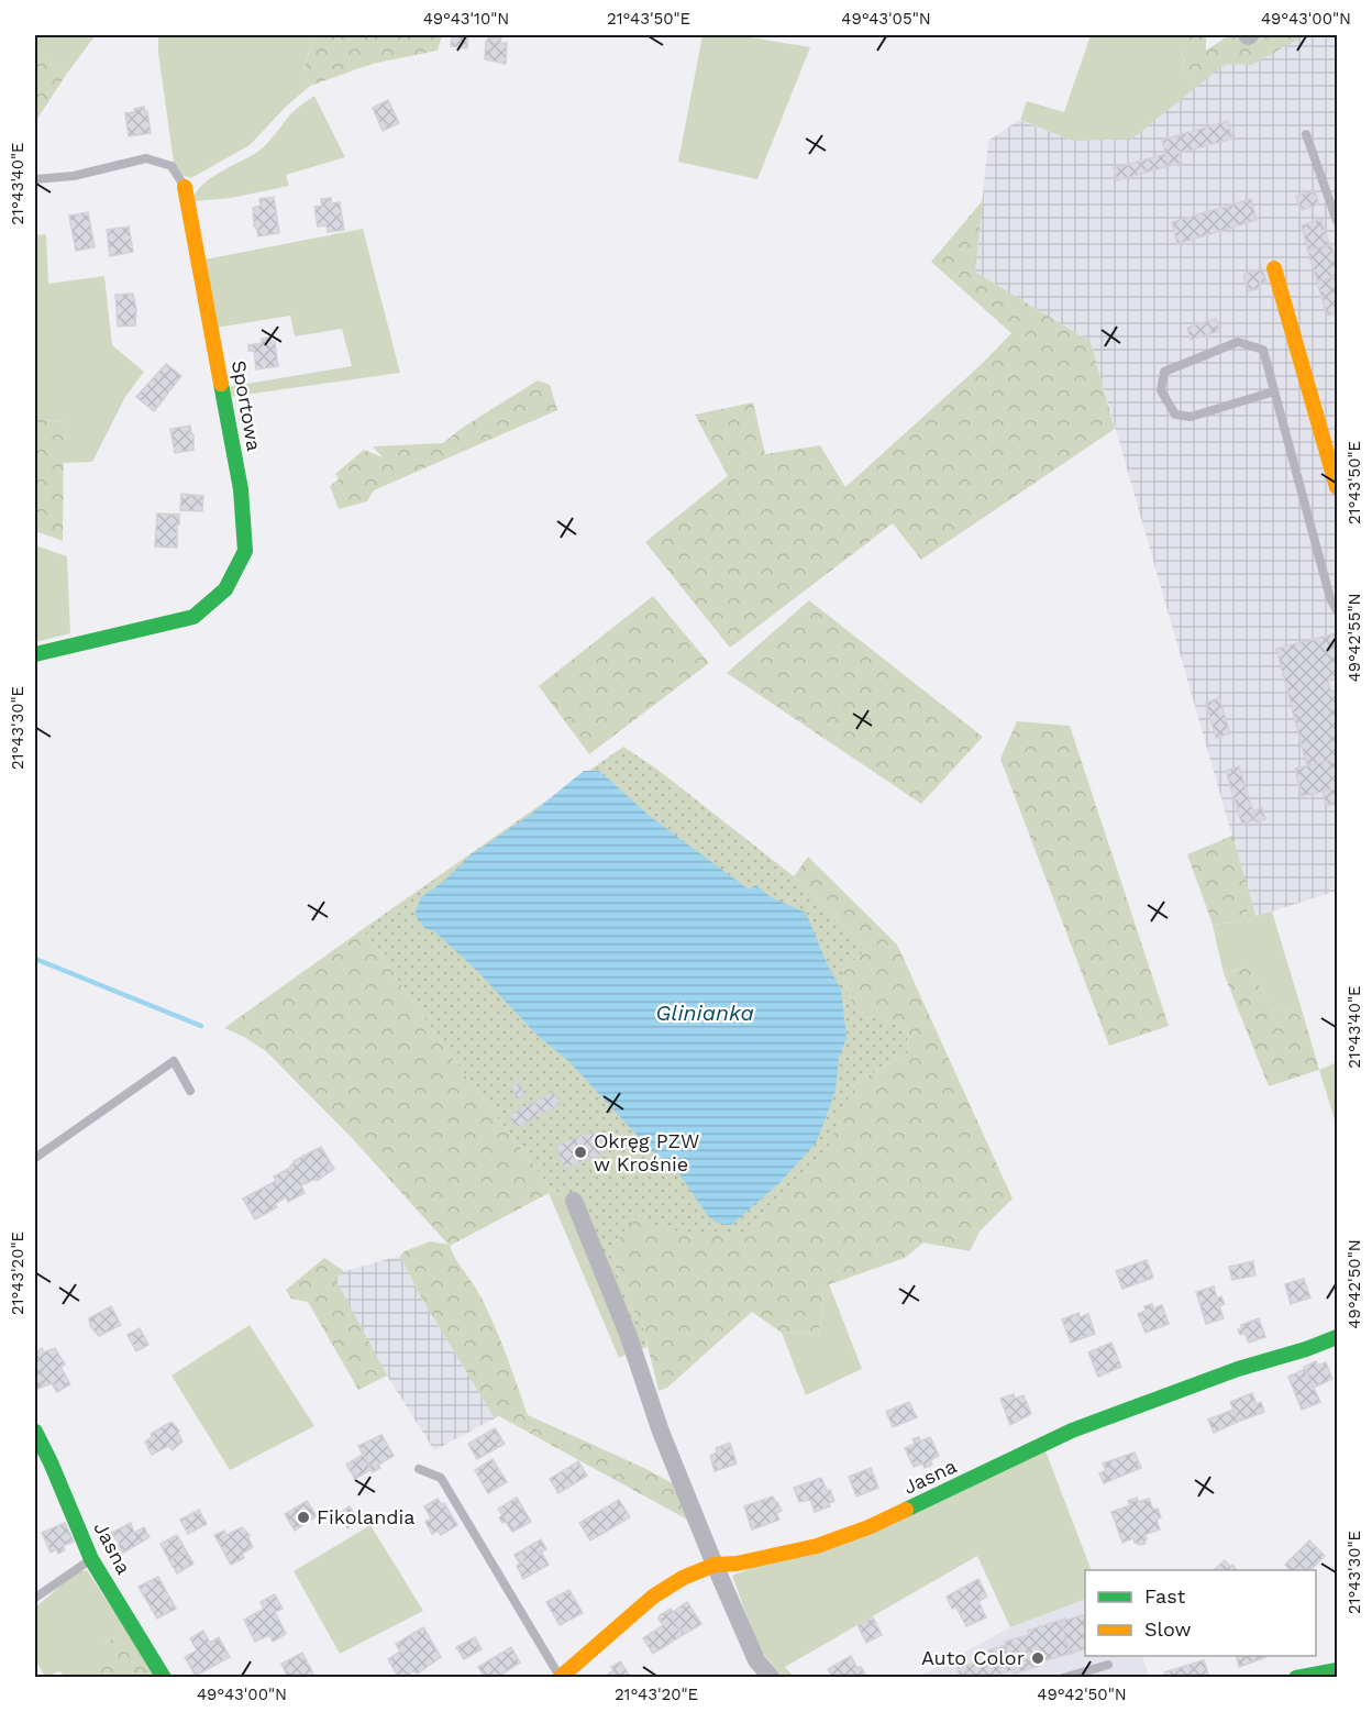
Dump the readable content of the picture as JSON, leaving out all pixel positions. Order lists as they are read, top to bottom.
{
  "streets": {
    "street": ["Sportowa", "Jasna"]
  },
  "water": ["Glinianka"],
  "places": ["Okręg PZW w Krośnie", "Fikolandia", "Auto Color"],
  "legend": ["Fast", "Slow"],
  "coordinates": [
    "49°43'10\"N",
    "21°43'50\"E",
    "49°43'05\"N",
    "49°43'00\"N",
    "21°43'40\"E",
    "49°42'55\"N",
    "21°43'30\"E",
    "21°43'20\"E",
    "49°42'50\"N"
  ]
}
